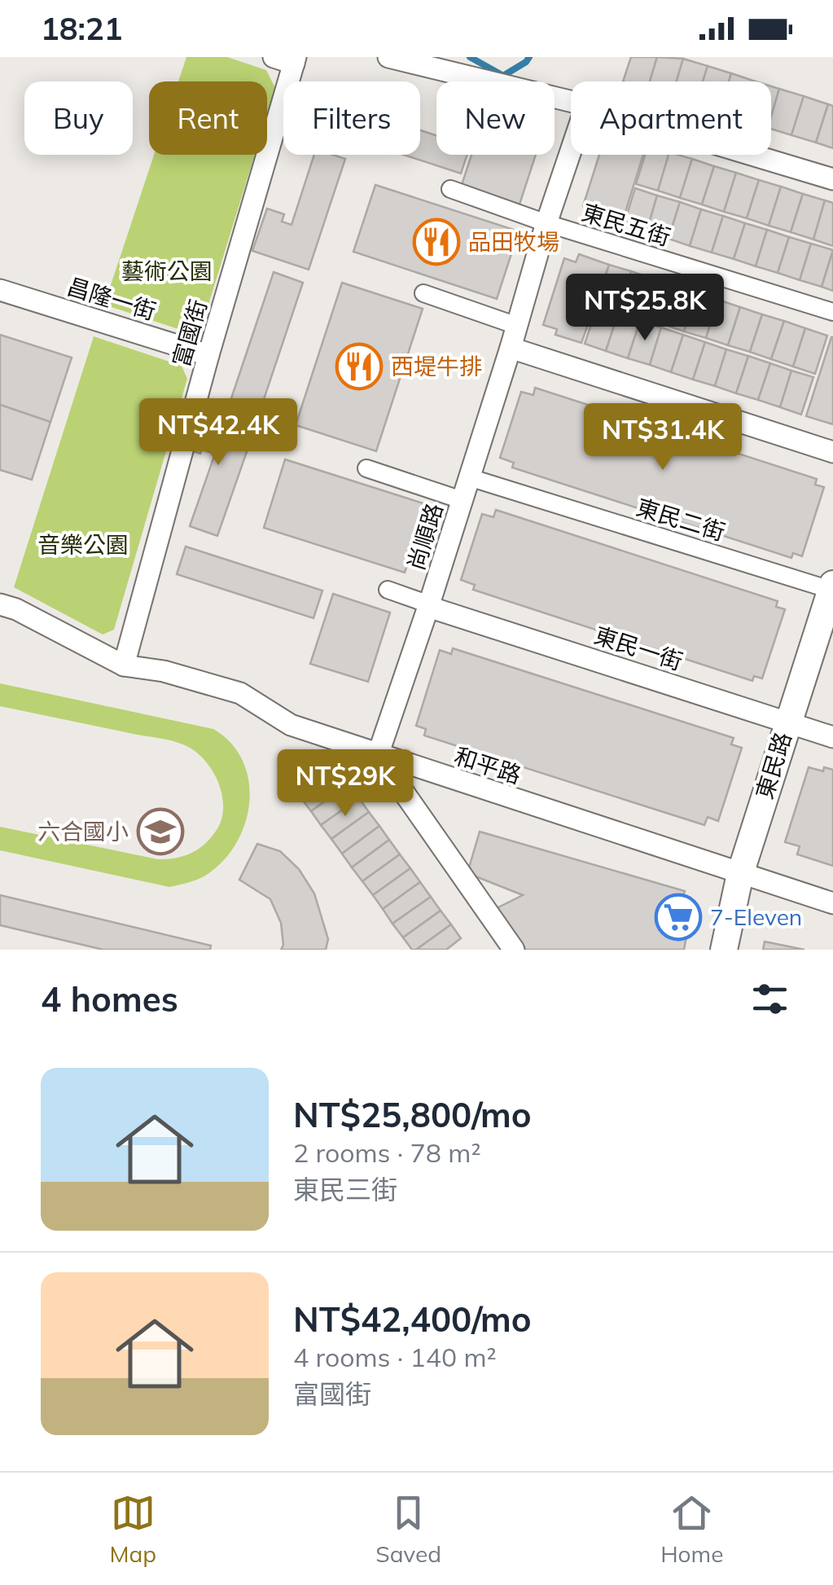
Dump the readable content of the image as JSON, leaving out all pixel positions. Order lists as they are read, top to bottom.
{
  "streets": {
    "street": [
      "東民五街",
      "昌隆一街",
      "富國街",
      "東民二街",
      "尚順路",
      "東民一街",
      "和平路",
      "東民路"
    ]
  },
  "crossings": [
    ["東民五街", "尚順路"],
    ["昌隆一街", "富國街"],
    ["富國街", "和平路"],
    ["東民二街", "尚順路"],
    ["東民二街", "東民路"],
    ["尚順路", "東民一街"],
    ["尚順路", "和平路"],
    ["東民一街", "東民路"],
    ["和平路", "東民路"]
  ],
  "parks": ["藝術公園", "音樂公園"],
  "places": {
    "restaurant": ["品田牧場", "西堤牛排"],
    "school or university": ["六合國小"],
    "supermarket": ["7-Eleven"]
  },
  "page": {
    "status": "18:21",
    "chip": [
      "Buy",
      "Rent",
      "Filters",
      "New",
      "Apartment"
    ],
    "price": [
      "NT$25.8K",
      "NT$42.4K",
      "NT$31.4K",
      "NT$29K"
    ],
    "heading": "4 homes",
    "list": [
      {
        "name": "NT$25,800/mo",
        "note": "2 rooms · 78 m² · 東民三街"
      },
      {
        "name": "NT$42,400/mo",
        "note": "4 rooms · 140 m² · 富國街"
      }
    ],
    "tabs": ["Map", "Saved", "Home"]
  }
}
